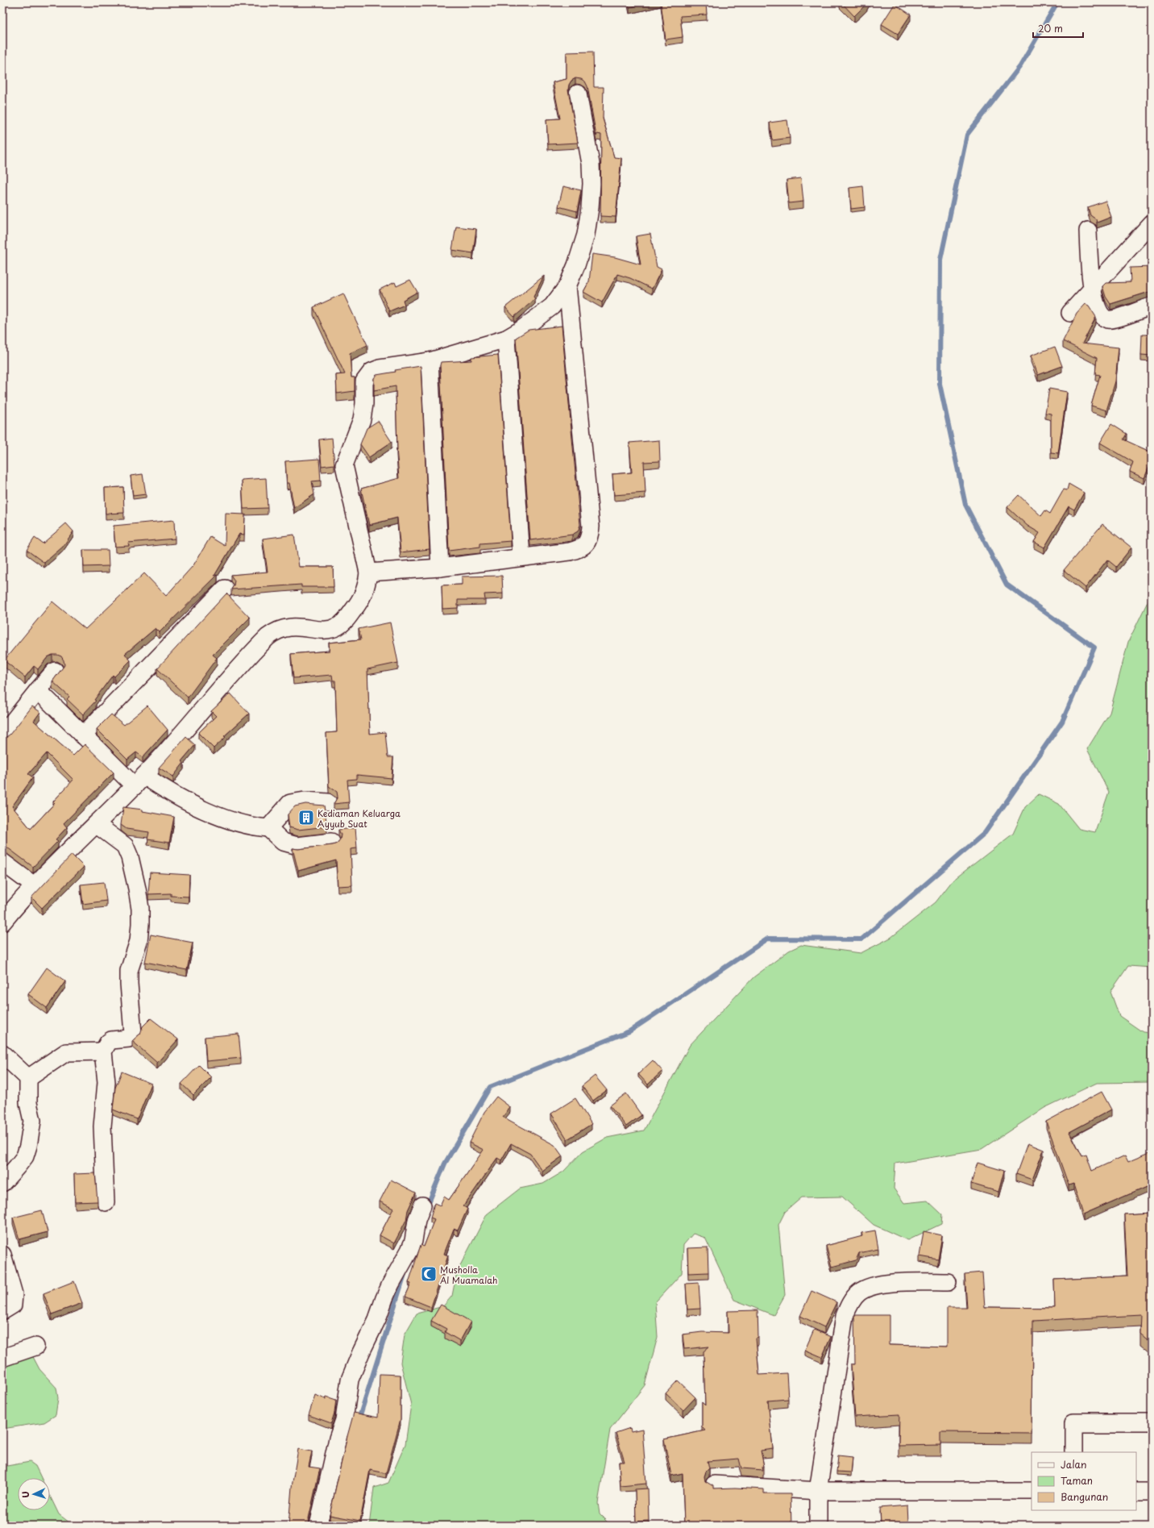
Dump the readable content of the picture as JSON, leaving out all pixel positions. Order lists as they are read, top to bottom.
{
  "places": {
    "building": ["Kediaman Keluarga Ayyub Suat"],
    "mosque": ["Musholla Al Muamalah"]
  },
  "legend": ["Jalan", "Taman", "Bangunan"],
  "scale_bar": "20 m",
  "north": "left"
}
